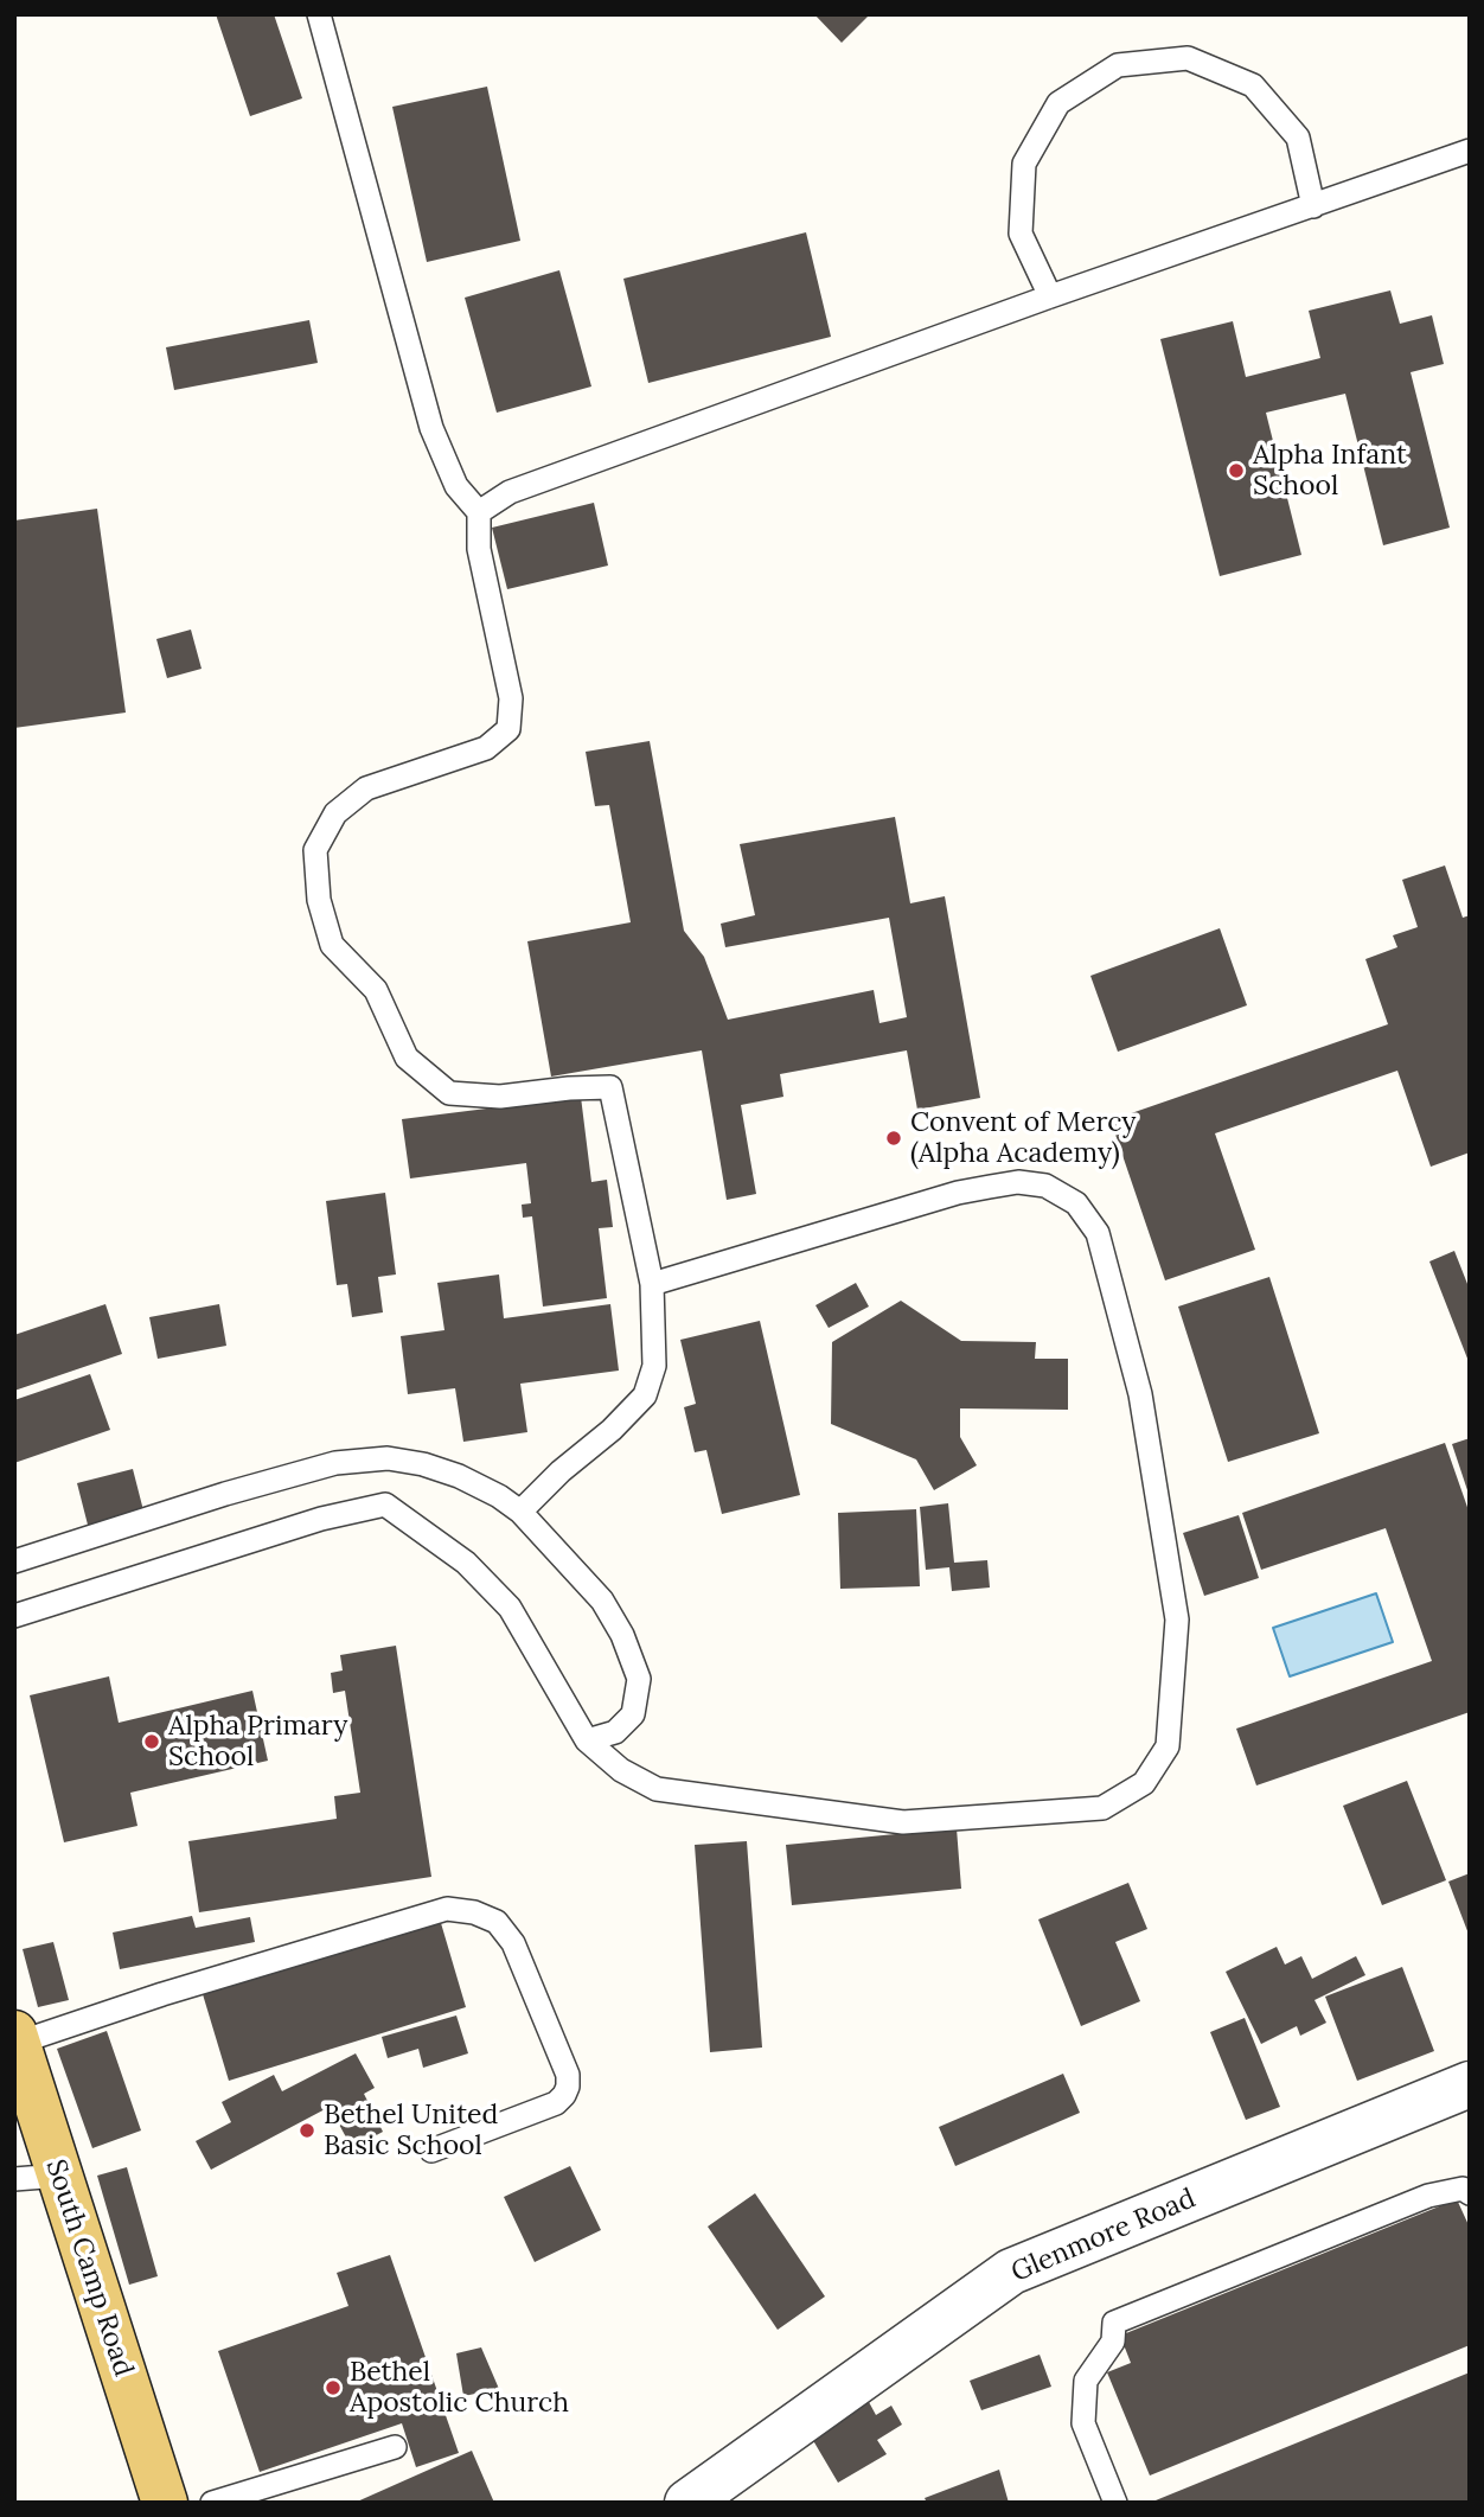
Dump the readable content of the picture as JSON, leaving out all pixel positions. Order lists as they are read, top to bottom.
{
  "streets": {
    "main road": ["South Camp Road"],
    "street": ["Glenmore Road"]
  },
  "places": [
    "Alpha Infant School",
    "Convent of Mercy (Alpha Academy)",
    "Alpha Primary School",
    "Bethel United Basic School",
    "Bethel Apostolic Church"
  ]
}
